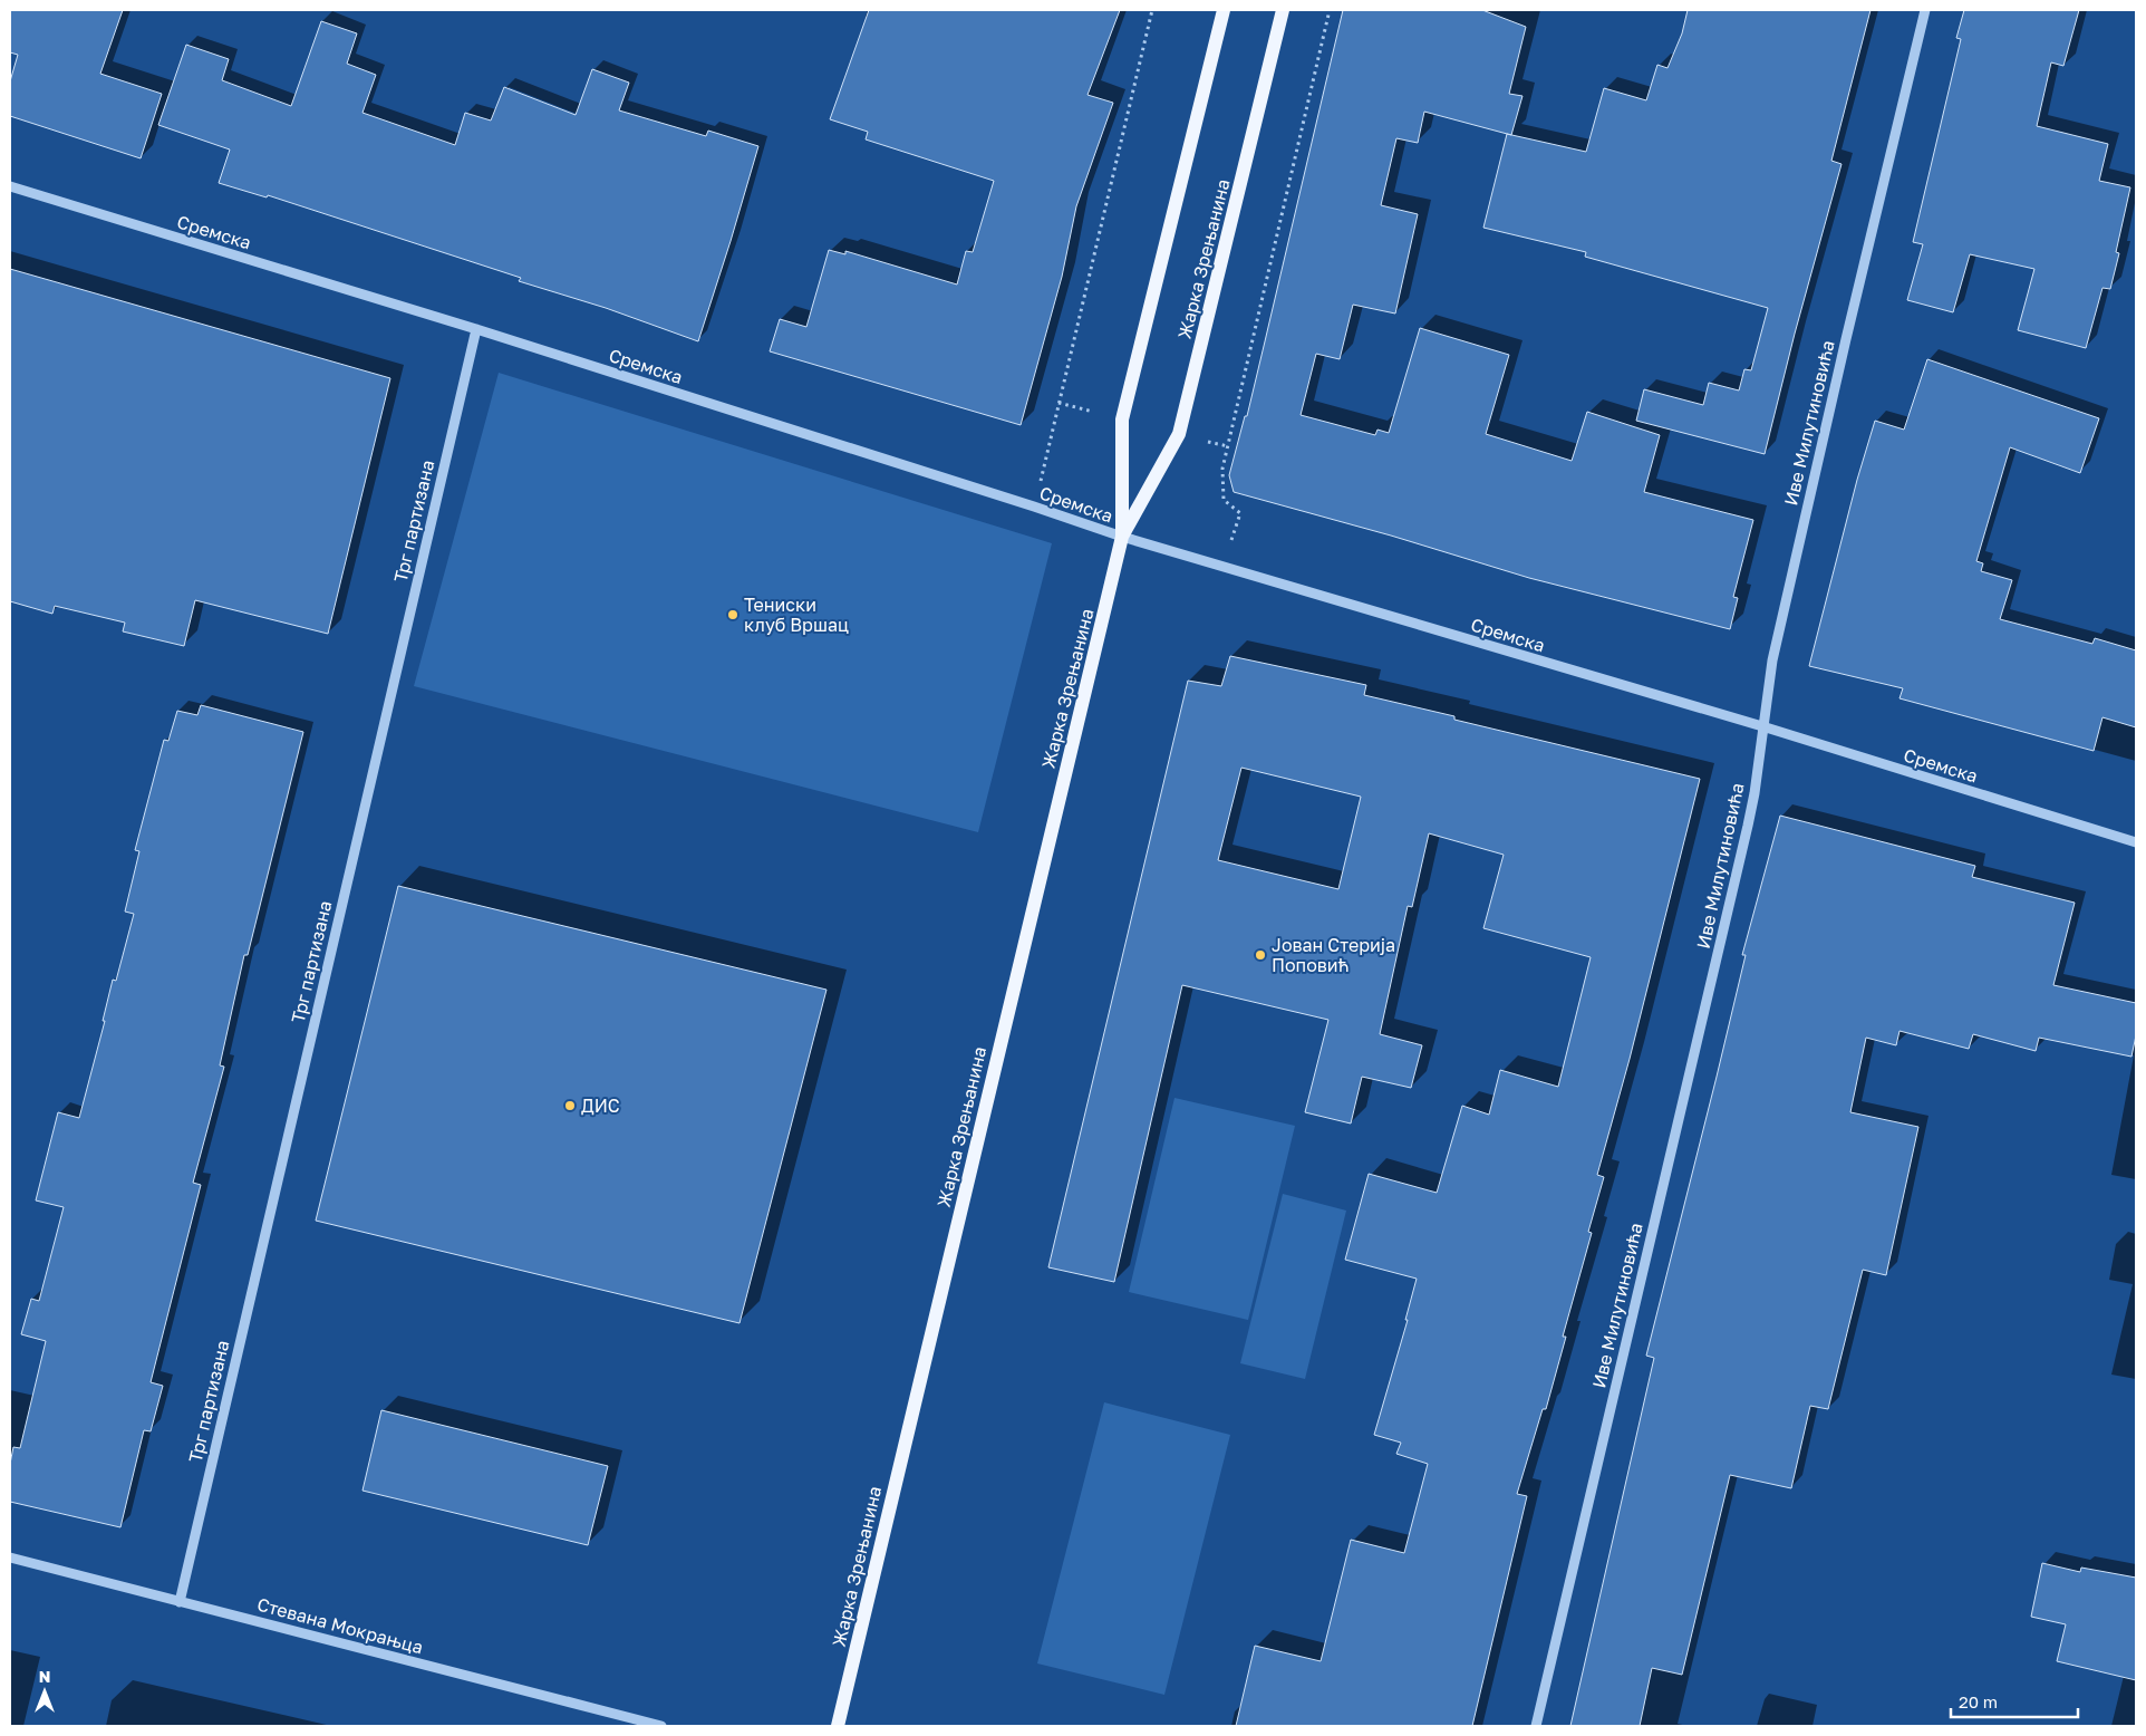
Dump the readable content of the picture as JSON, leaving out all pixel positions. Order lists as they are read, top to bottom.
{
  "streets": {
    "main road": ["Жарка Зрењанина"],
    "street": [
      "Сремска",
      "Иве Милутиновића",
      "Трг партизана",
      "Стевана Мокрањца"
    ]
  },
  "crossings": [
    ["Сремска", "Жарка Зрењанина"],
    ["Сремска", "Иве Милутиновића"],
    ["Сремска", "Трг партизана"],
    ["Трг партизана", "Стевана Мокрањца"]
  ],
  "places": ["Тениски клуб Вршац", "Јован Стерија Поповић", "ДИС"],
  "scale_bar": "20 m",
  "north": "top"
}
